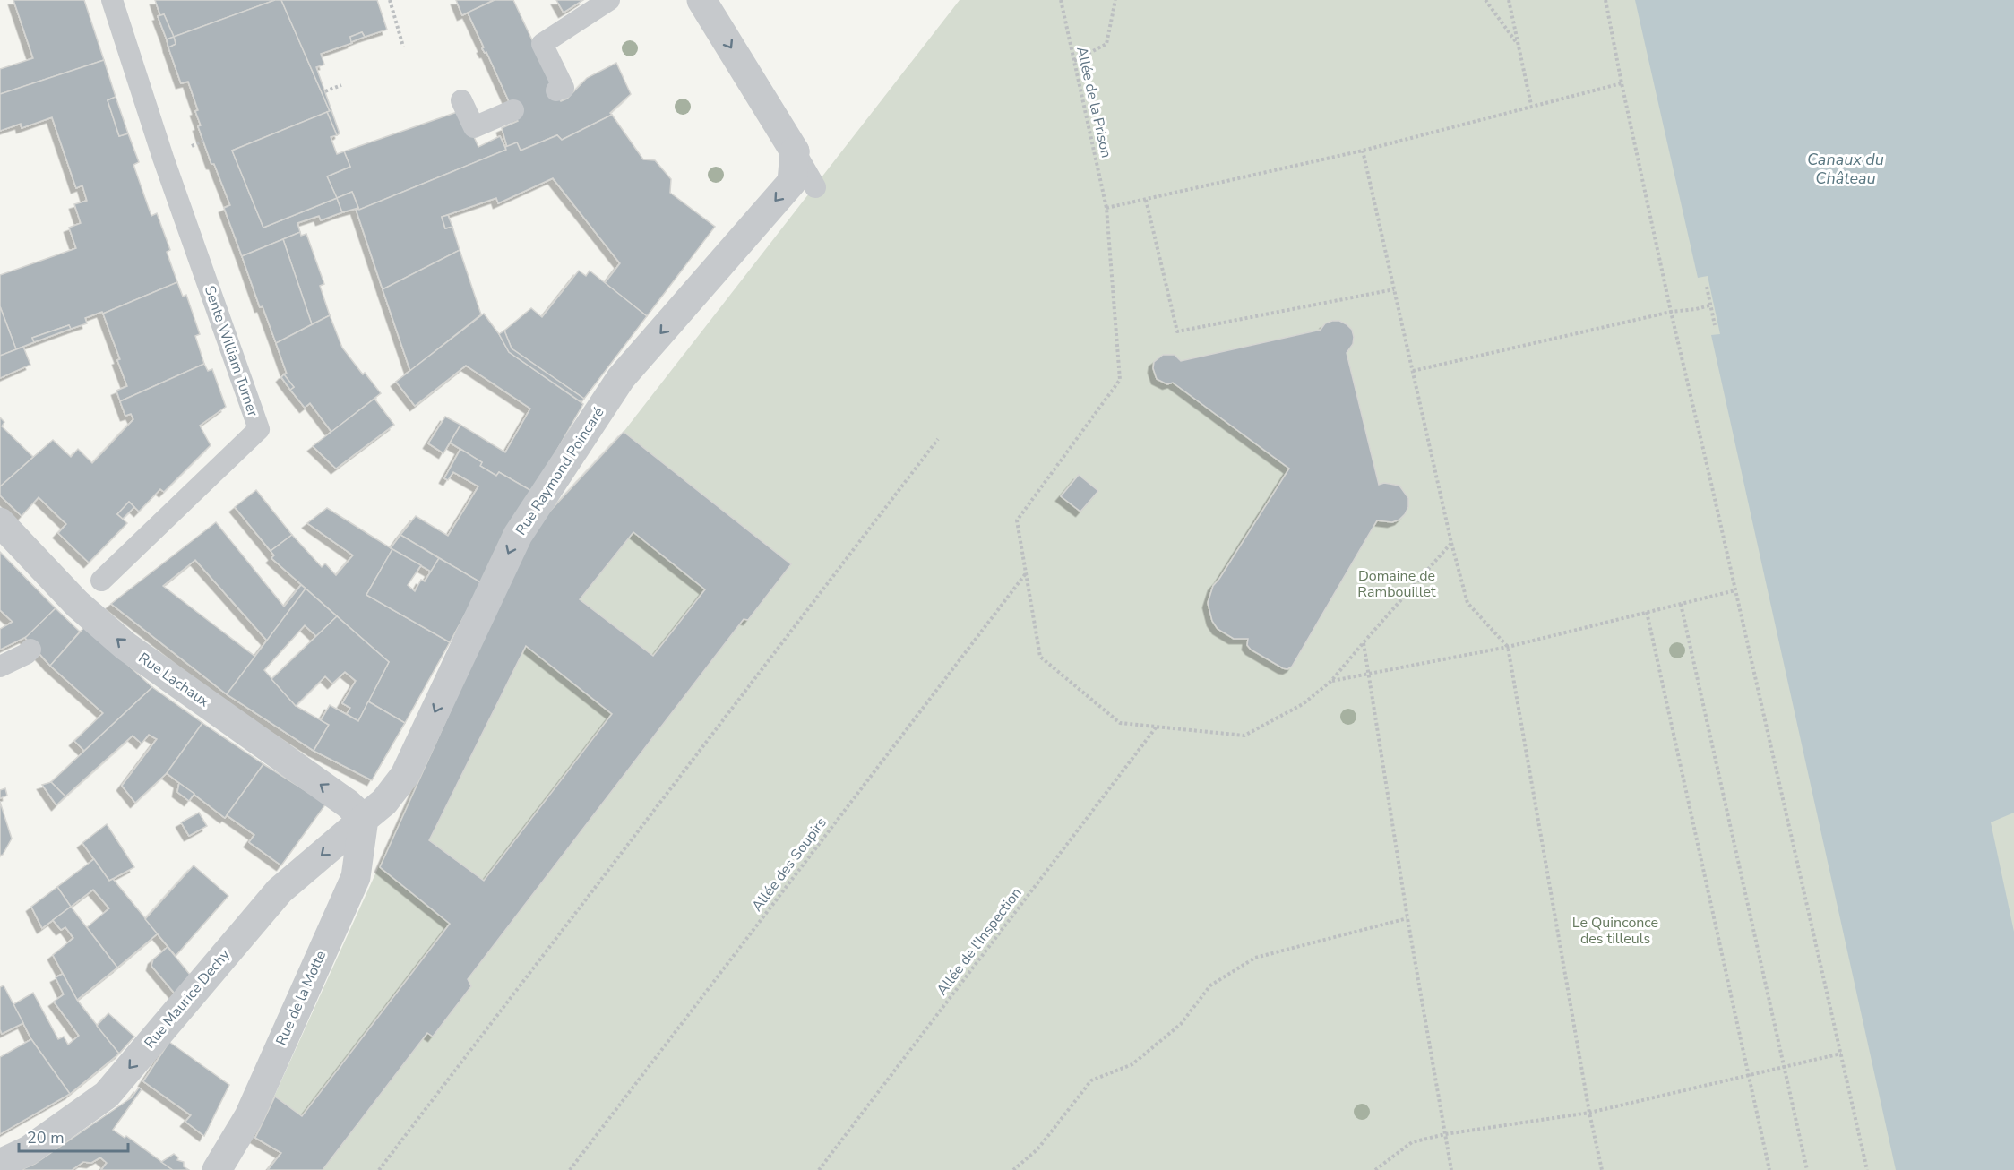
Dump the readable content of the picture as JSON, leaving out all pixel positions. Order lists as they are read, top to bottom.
{
  "streets": {
    "street": [
      "Rue Raymond Poincaré",
      "Rue Lachaux",
      "Rue de la Motte",
      "Rue Maurice Dechy"
    ],
    "lane": ["Sente William Turner"],
    "path": ["Allée de la Prison", "Allée des Soupirs", "Allée de l'Inspection"]
  },
  "crossings": [
    ["Allée de la Prison", "Allée des Soupirs"],
    ["Allée de la Prison", "Allée de l'Inspection"],
    ["Rue Raymond Poincaré", "Rue Lachaux"],
    ["Rue Raymond Poincaré", "Rue de la Motte"],
    ["Rue Raymond Poincaré", "Rue Maurice Dechy"],
    ["Rue Lachaux", "Rue de la Motte"],
    ["Rue Lachaux", "Rue Maurice Dechy"],
    ["Rue de la Motte", "Rue Maurice Dechy"]
  ],
  "one_way": ["Rue Raymond Poincaré", "Rue Lachaux", "Rue Maurice Dechy"],
  "water": ["Canaux du Château"],
  "parks": ["Domaine de Rambouillet", "Le Quinconce des tilleuls"],
  "scale_bar": "20 m"
}
